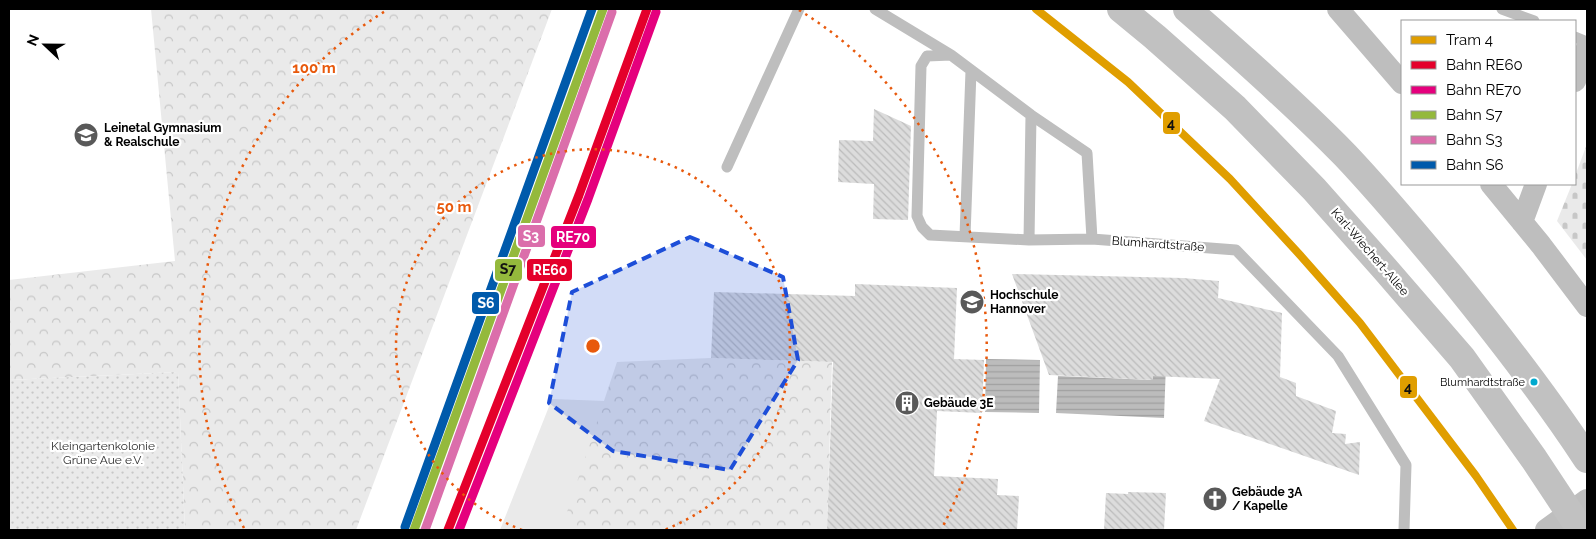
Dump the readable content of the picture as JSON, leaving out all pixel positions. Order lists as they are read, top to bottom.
{
  "streets": {
    "main road": ["Karl-Wiechert-Allee"],
    "lane": ["Blumhardtstraße"]
  },
  "parks": ["Kleingartenkolonie Grüne Aue e.V."],
  "places": {
    "school or university": ["Leinetal Gymnasium & Realschule", "Hochschule Hannover"],
    "other": ["Blumhardtstraße"],
    "building": ["Gebäude 3E"],
    "church": ["Gebäude 3A / Kapelle"]
  },
  "lines": [
    "tram line 4",
    "rail line RE60",
    "rail line S7",
    "rail line S6",
    "rail line RE70",
    "rail line S3"
  ],
  "legend": [
    "Tram 4",
    "Bahn RE60",
    "Bahn RE70",
    "Bahn S7",
    "Bahn S3",
    "Bahn S6"
  ],
  "north": "left",
  "rings": ["100 m", "50 m"]
}
